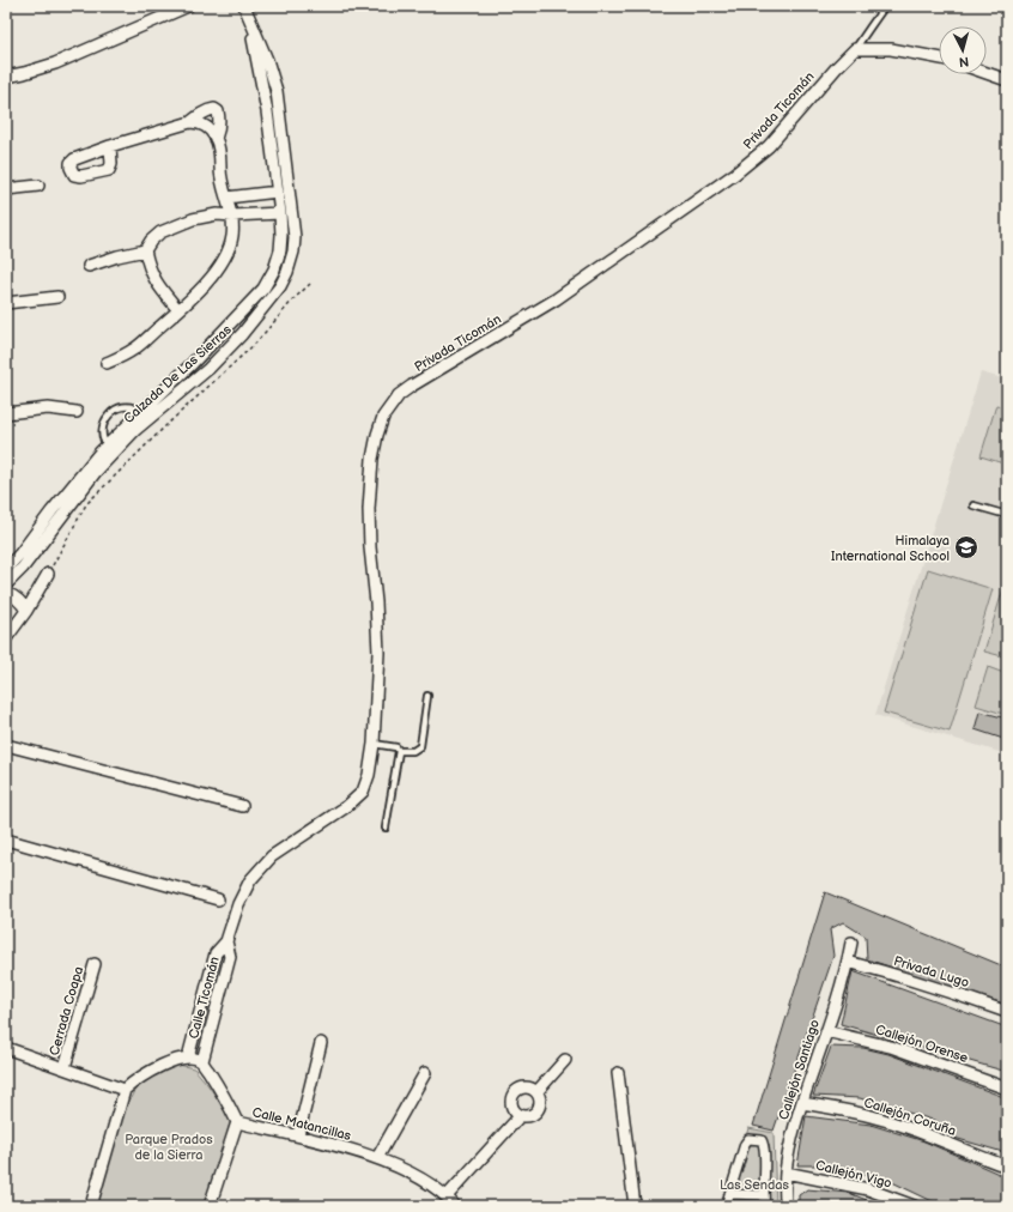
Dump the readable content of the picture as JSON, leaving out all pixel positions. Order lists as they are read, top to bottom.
{
  "streets": {
    "street": [
      "Privada Ticomán",
      "Calzada De Las Sierras",
      "Privada Lugo",
      "Calle Ticomán",
      "Cerrada Coapa",
      "Callejón Orense",
      "Callejón Santiago",
      "Callejón Coruña",
      "Calle Matancillas",
      "Callejón Vigo"
    ]
  },
  "crossings": [
    ["Privada Ticomán", "Calle Ticomán"],
    ["Privada Lugo", "Callejón Santiago"],
    ["Calle Ticomán", "Calle Matancillas"],
    ["Callejón Orense", "Callejón Santiago"],
    ["Callejón Santiago", "Callejón Coruña"],
    ["Callejón Santiago", "Callejón Vigo"]
  ],
  "parks": ["Parque Prados de la Sierra", "Las Sendas"],
  "places": {
    "school or university": ["Himalaya International School"]
  },
  "north": "bottom"
}
